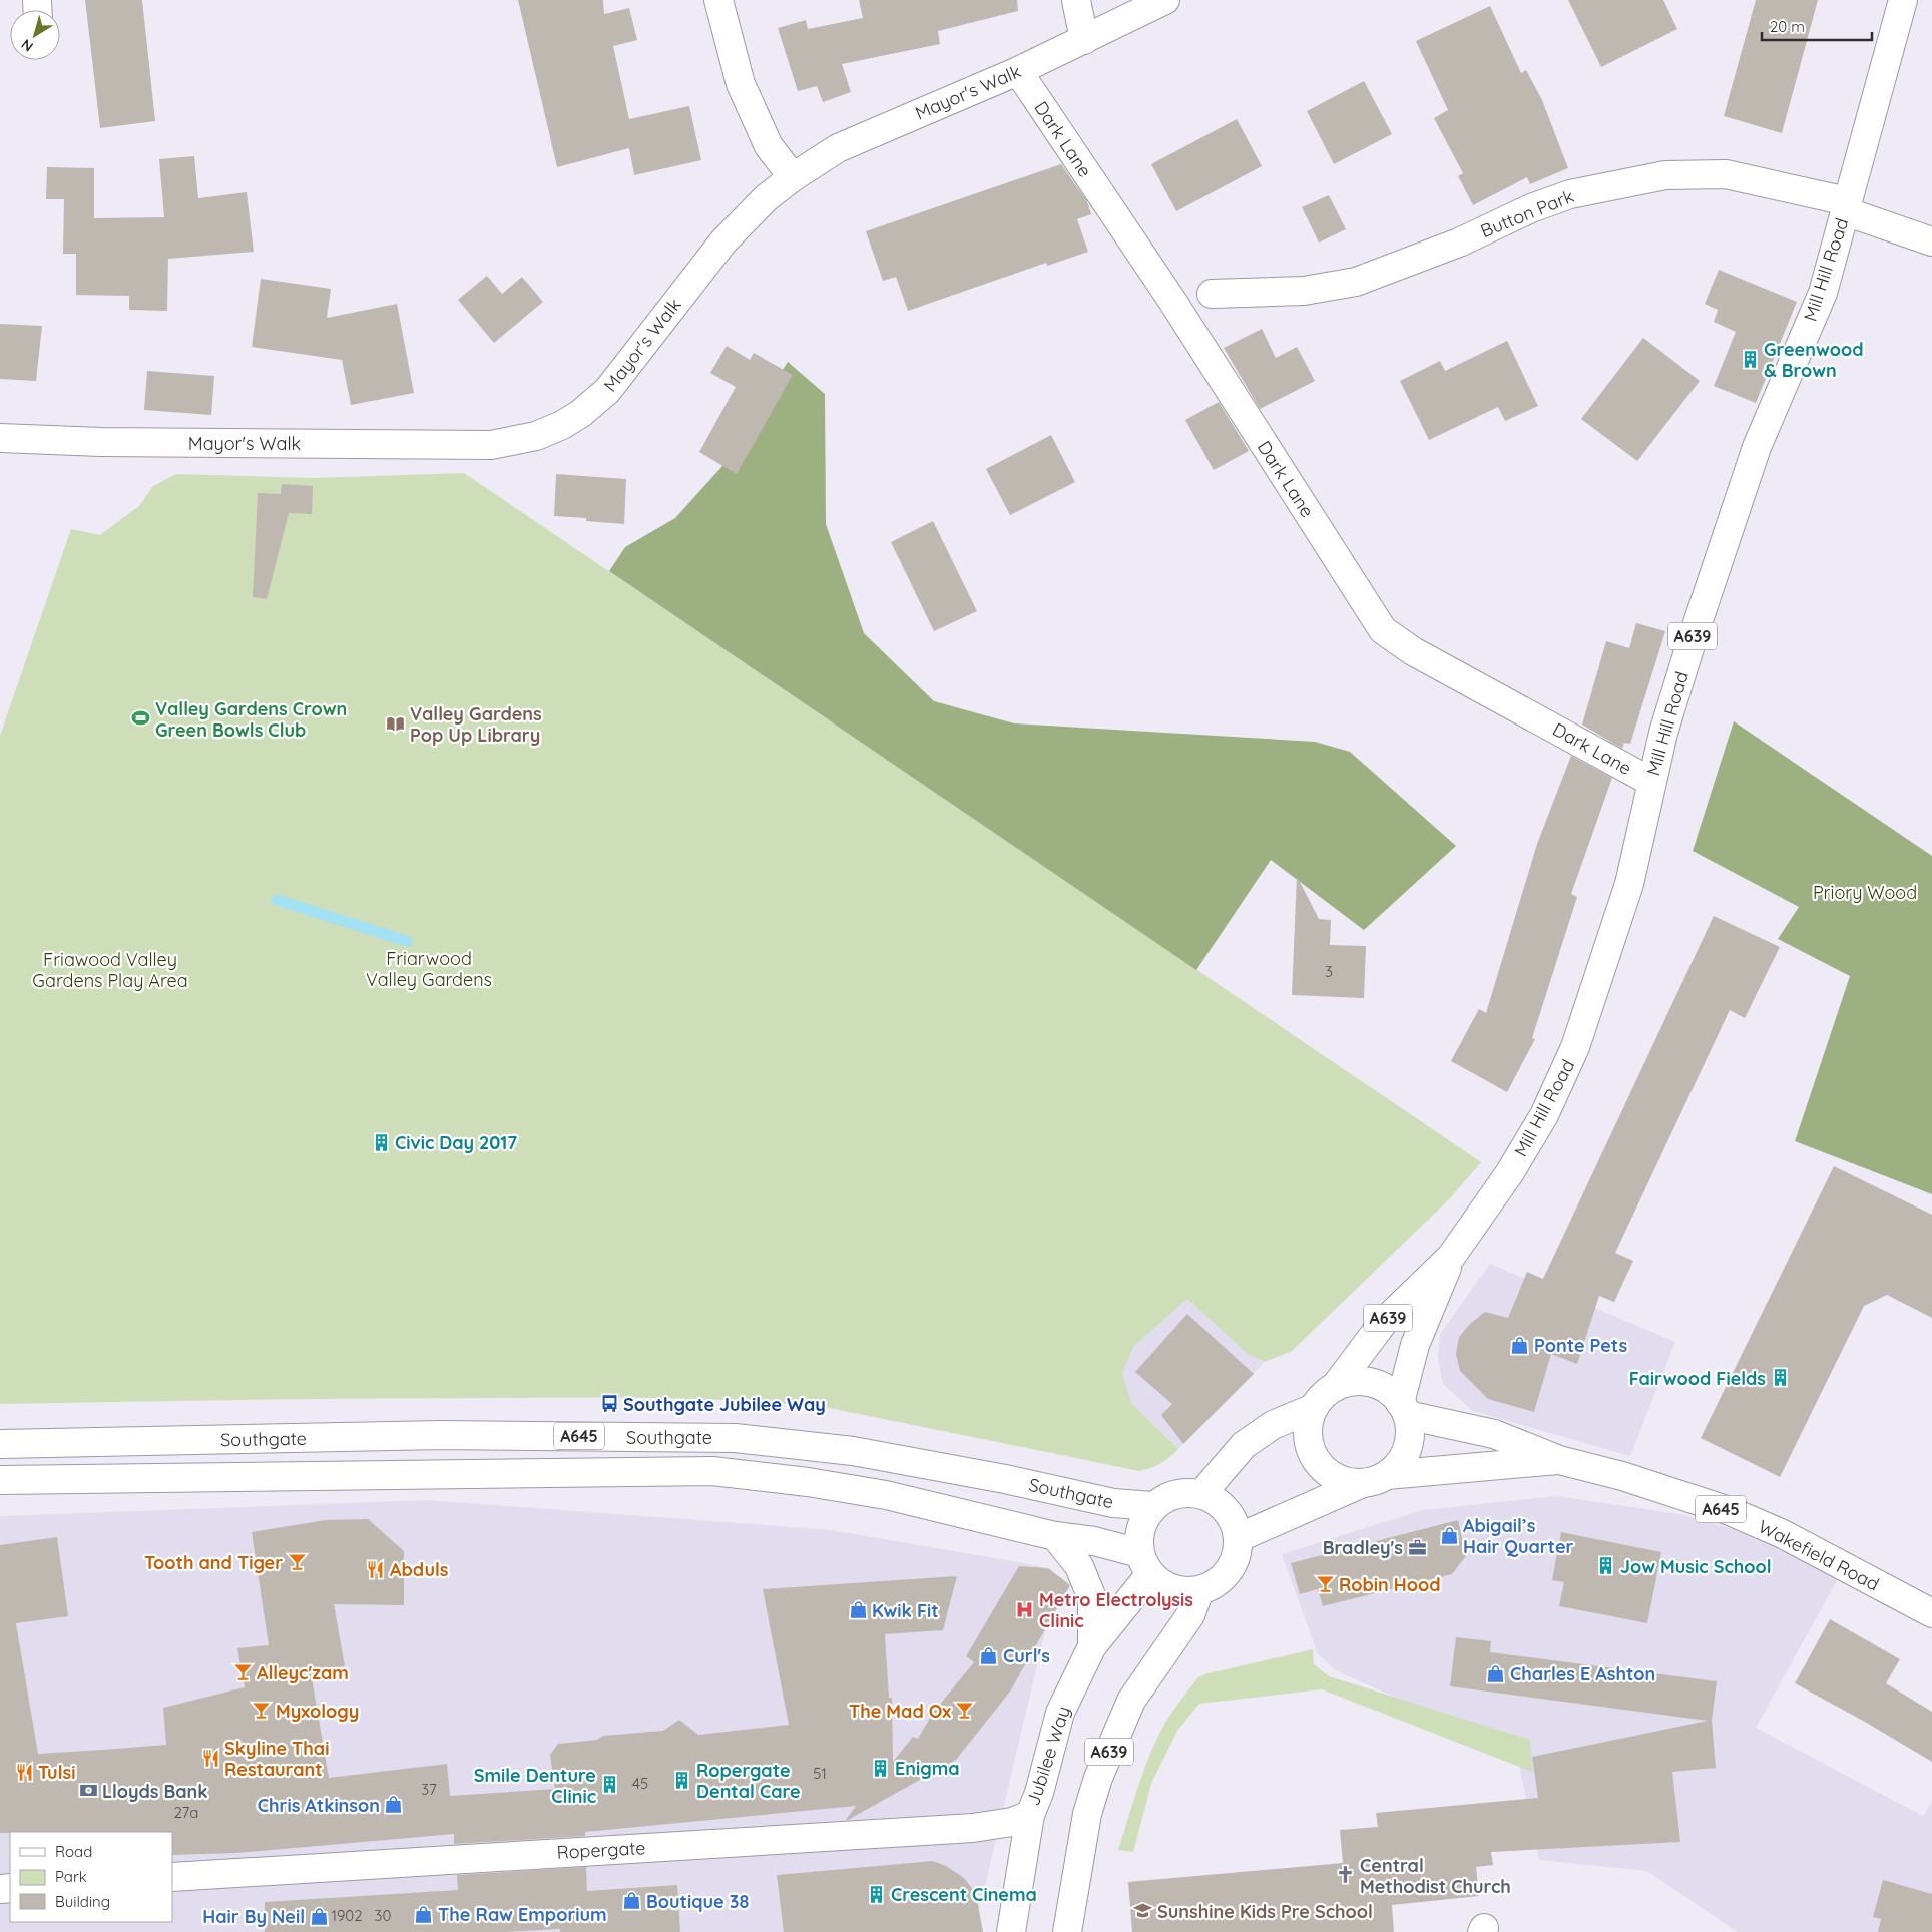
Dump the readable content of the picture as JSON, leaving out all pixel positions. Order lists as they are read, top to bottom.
{
  "streets": {
    "main road": [
      "Mayor's Walk",
      "Dark Lane",
      "Button Park",
      "Mill Hill Road",
      "A639",
      "A645",
      "Southgate",
      "Wakefield Road",
      "Jubilee Way",
      "Ropergate"
    ]
  },
  "crossings": [
    ["Mayor's Walk", "Dark Lane"],
    ["Dark Lane", "Mill Hill Road"],
    ["Button Park", "Mill Hill Road"],
    ["Mill Hill Road", "A639"],
    ["Mill Hill Road", "Wakefield Road"],
    ["A639", "Southgate"],
    ["A639", "Wakefield Road"],
    ["A639", "Jubilee Way"],
    ["Southgate", "Jubilee Way"],
    ["Jubilee Way", "Ropergate"]
  ],
  "parks": ["Priory Wood", "Friarwood Valley Gardens", "Friawood Valley Gardens Play Area"],
  "places": {
    "building": [
      "Greenwood & Brown",
      "Civic Day 2017",
      "Fairwood Fields",
      "Jow Music School",
      "Enigma",
      "Ropergate Dental Care",
      "Smile Denture Clinic",
      "Crescent Cinema"
    ],
    "sports": ["Valley Gardens Crown Green Bowls Club"],
    "library": ["Valley Gardens Pop Up Library"],
    "shop": [
      "Ponte Pets",
      "Abigail’s Hair Quarter",
      "Kwik Fit",
      "Curl's",
      "Charles E Ashton",
      "Chris Atkinson",
      "Boutique 38",
      "The Raw Emporium",
      "Hair By Neil"
    ],
    "bus stop": ["Southgate Jubilee Way"],
    "office": ["Bradley's"],
    "bar": [
      "Tooth and Tiger",
      "Robin Hood",
      "Alleyc'zam",
      "Myxology",
      "The Mad Ox"
    ],
    "restaurant": ["Abduls", "Skyline Thai Restaurant", "Tulsi"],
    "hospital": ["Metro Electrolysis Clinic"],
    "bank": ["Lloyds Bank"],
    "church": ["Central Methodist Church"],
    "school or university": ["Sunshine Kids Pre School"]
  },
  "house_numbers": [
    "3",
    "51",
    "45",
    "37",
    "27a",
    "1902",
    "30"
  ],
  "legend": ["Road", "Park", "Building"],
  "scale_bar": "20 m",
  "north": "bottom left"
}
